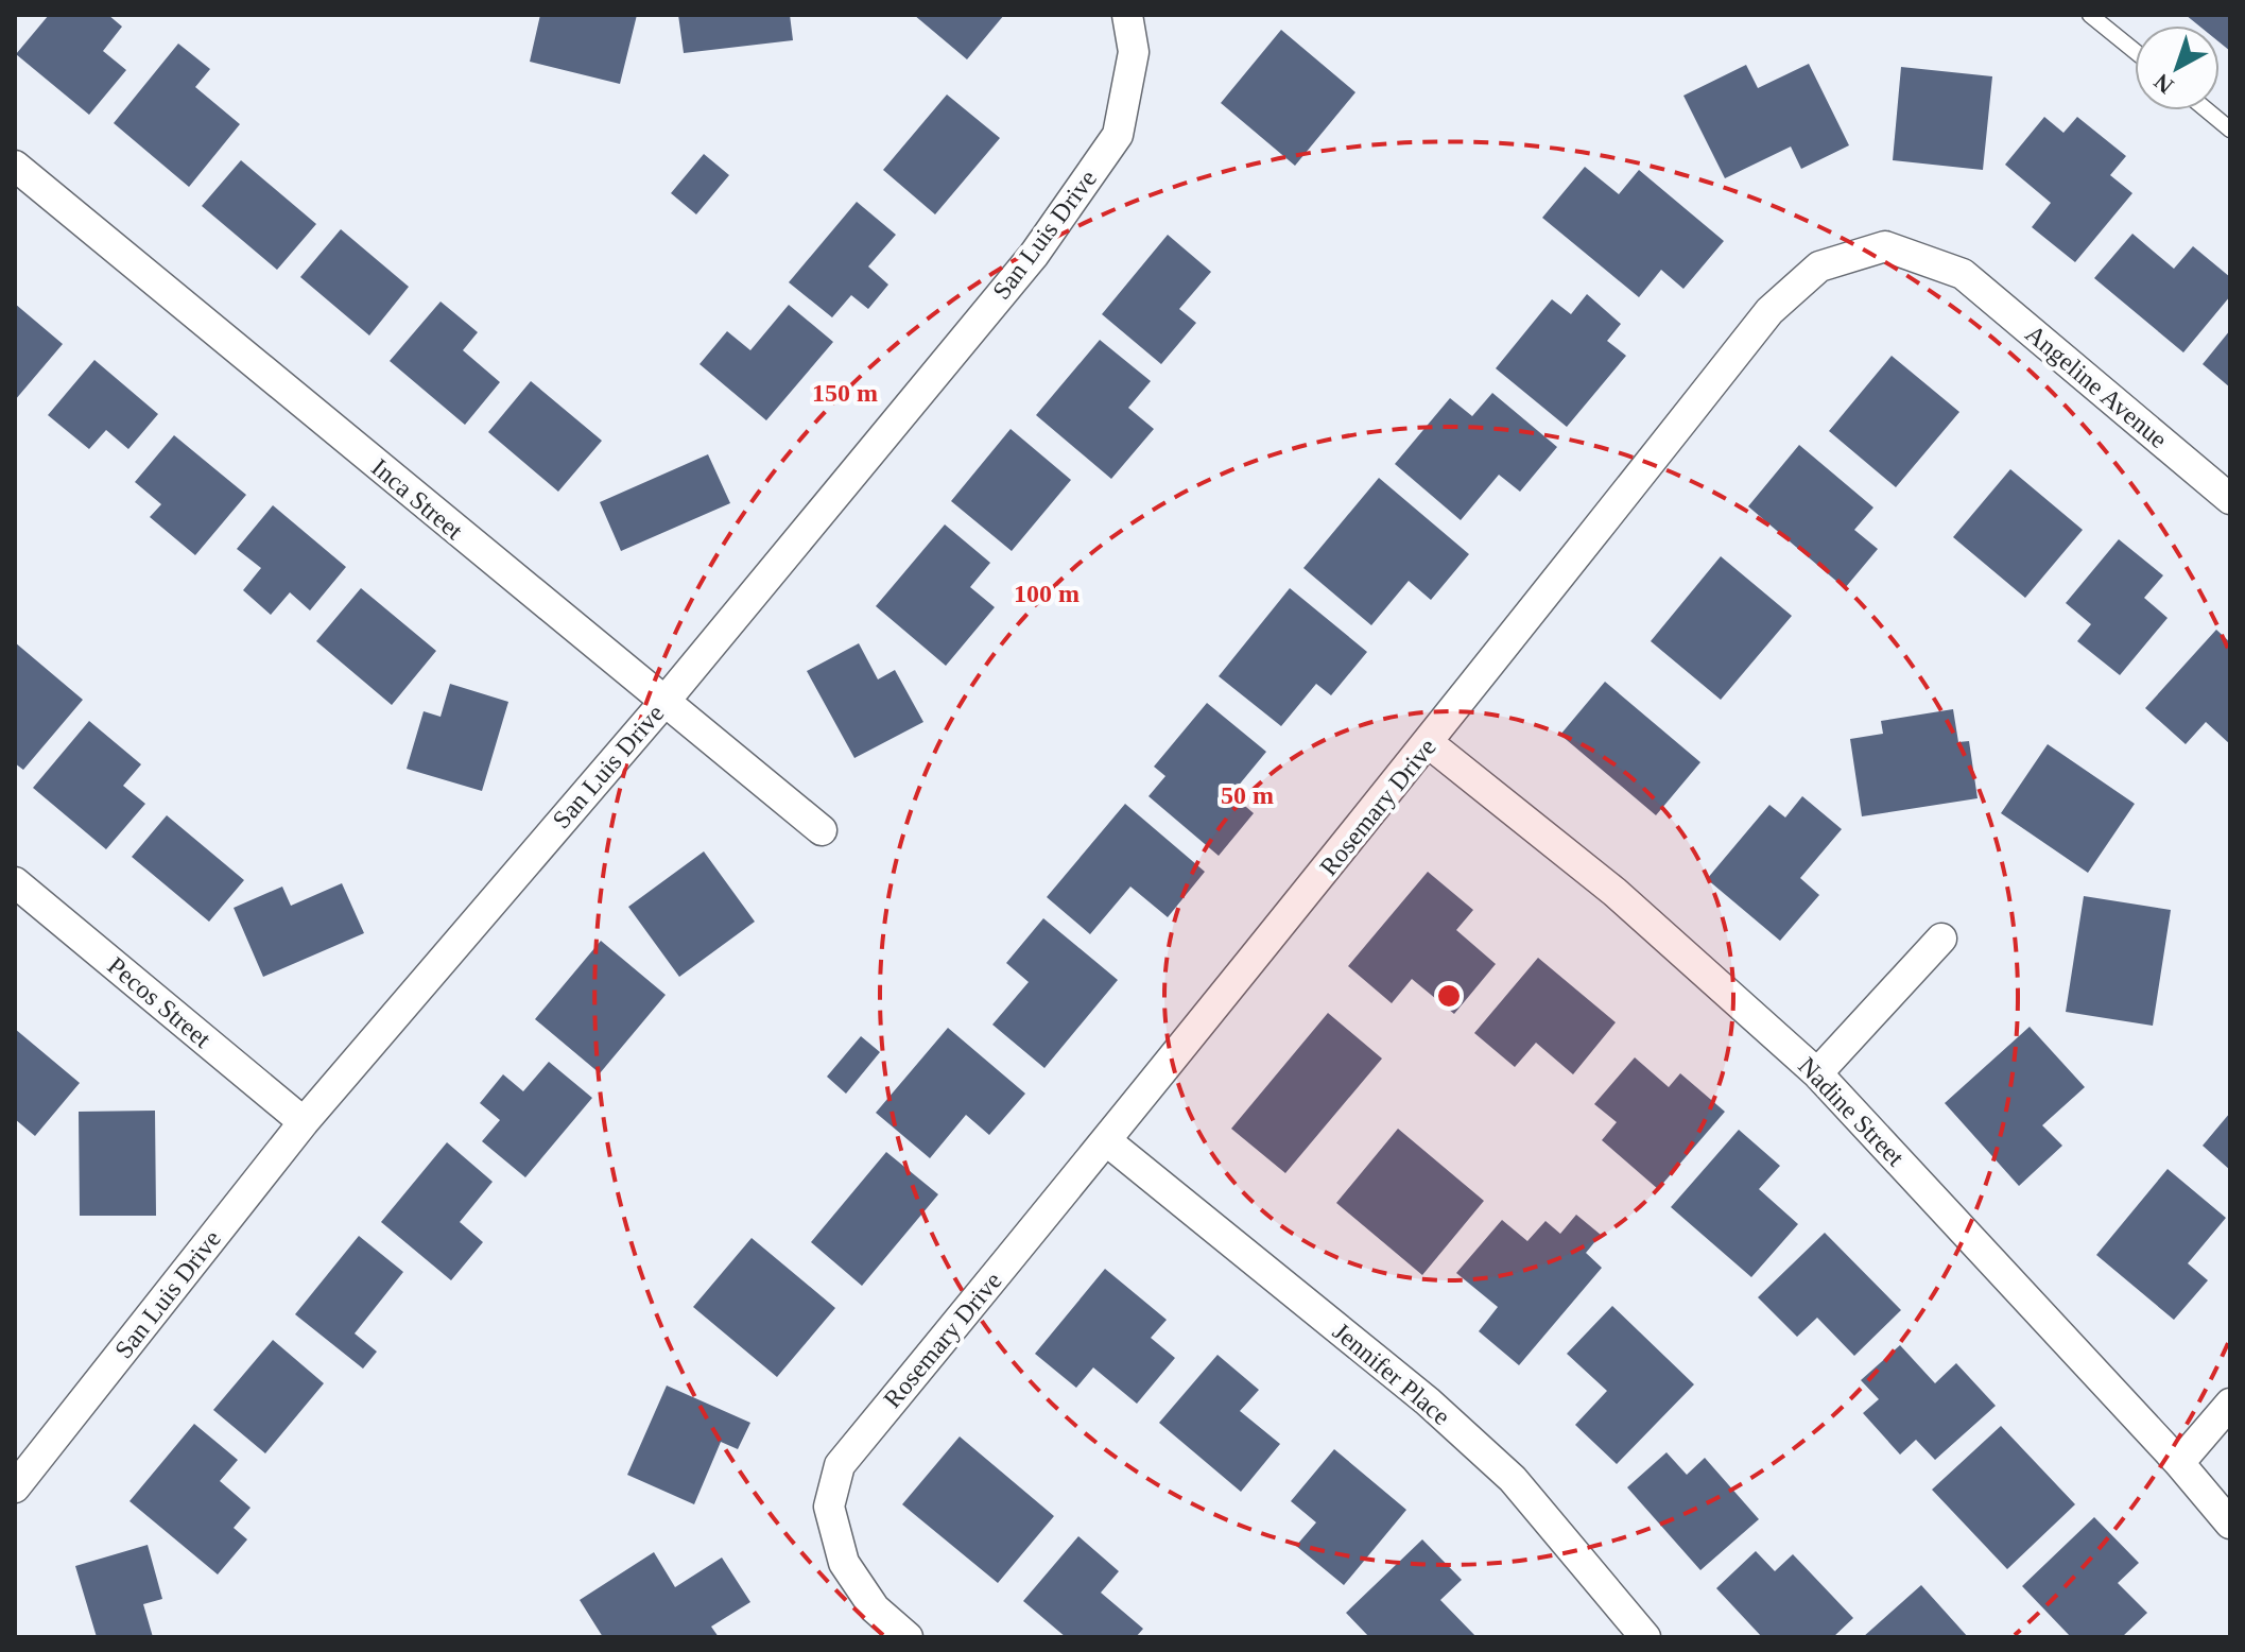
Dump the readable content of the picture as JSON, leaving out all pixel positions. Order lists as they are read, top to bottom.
{
  "streets": {
    "street": [
      "San Luis Drive",
      "Angeline Avenue",
      "Inca Street",
      "Rosemary Drive",
      "Pecos Street",
      "Nadine Street",
      "Jennifer Place"
    ]
  },
  "crossings": [
    ["San Luis Drive", "Inca Street"],
    ["San Luis Drive", "Pecos Street"],
    ["Angeline Avenue", "Rosemary Drive"],
    ["Rosemary Drive", "Nadine Street"],
    ["Rosemary Drive", "Jennifer Place"]
  ],
  "north": "bottom left",
  "rings": ["150 m", "100 m", "50 m"]
}
